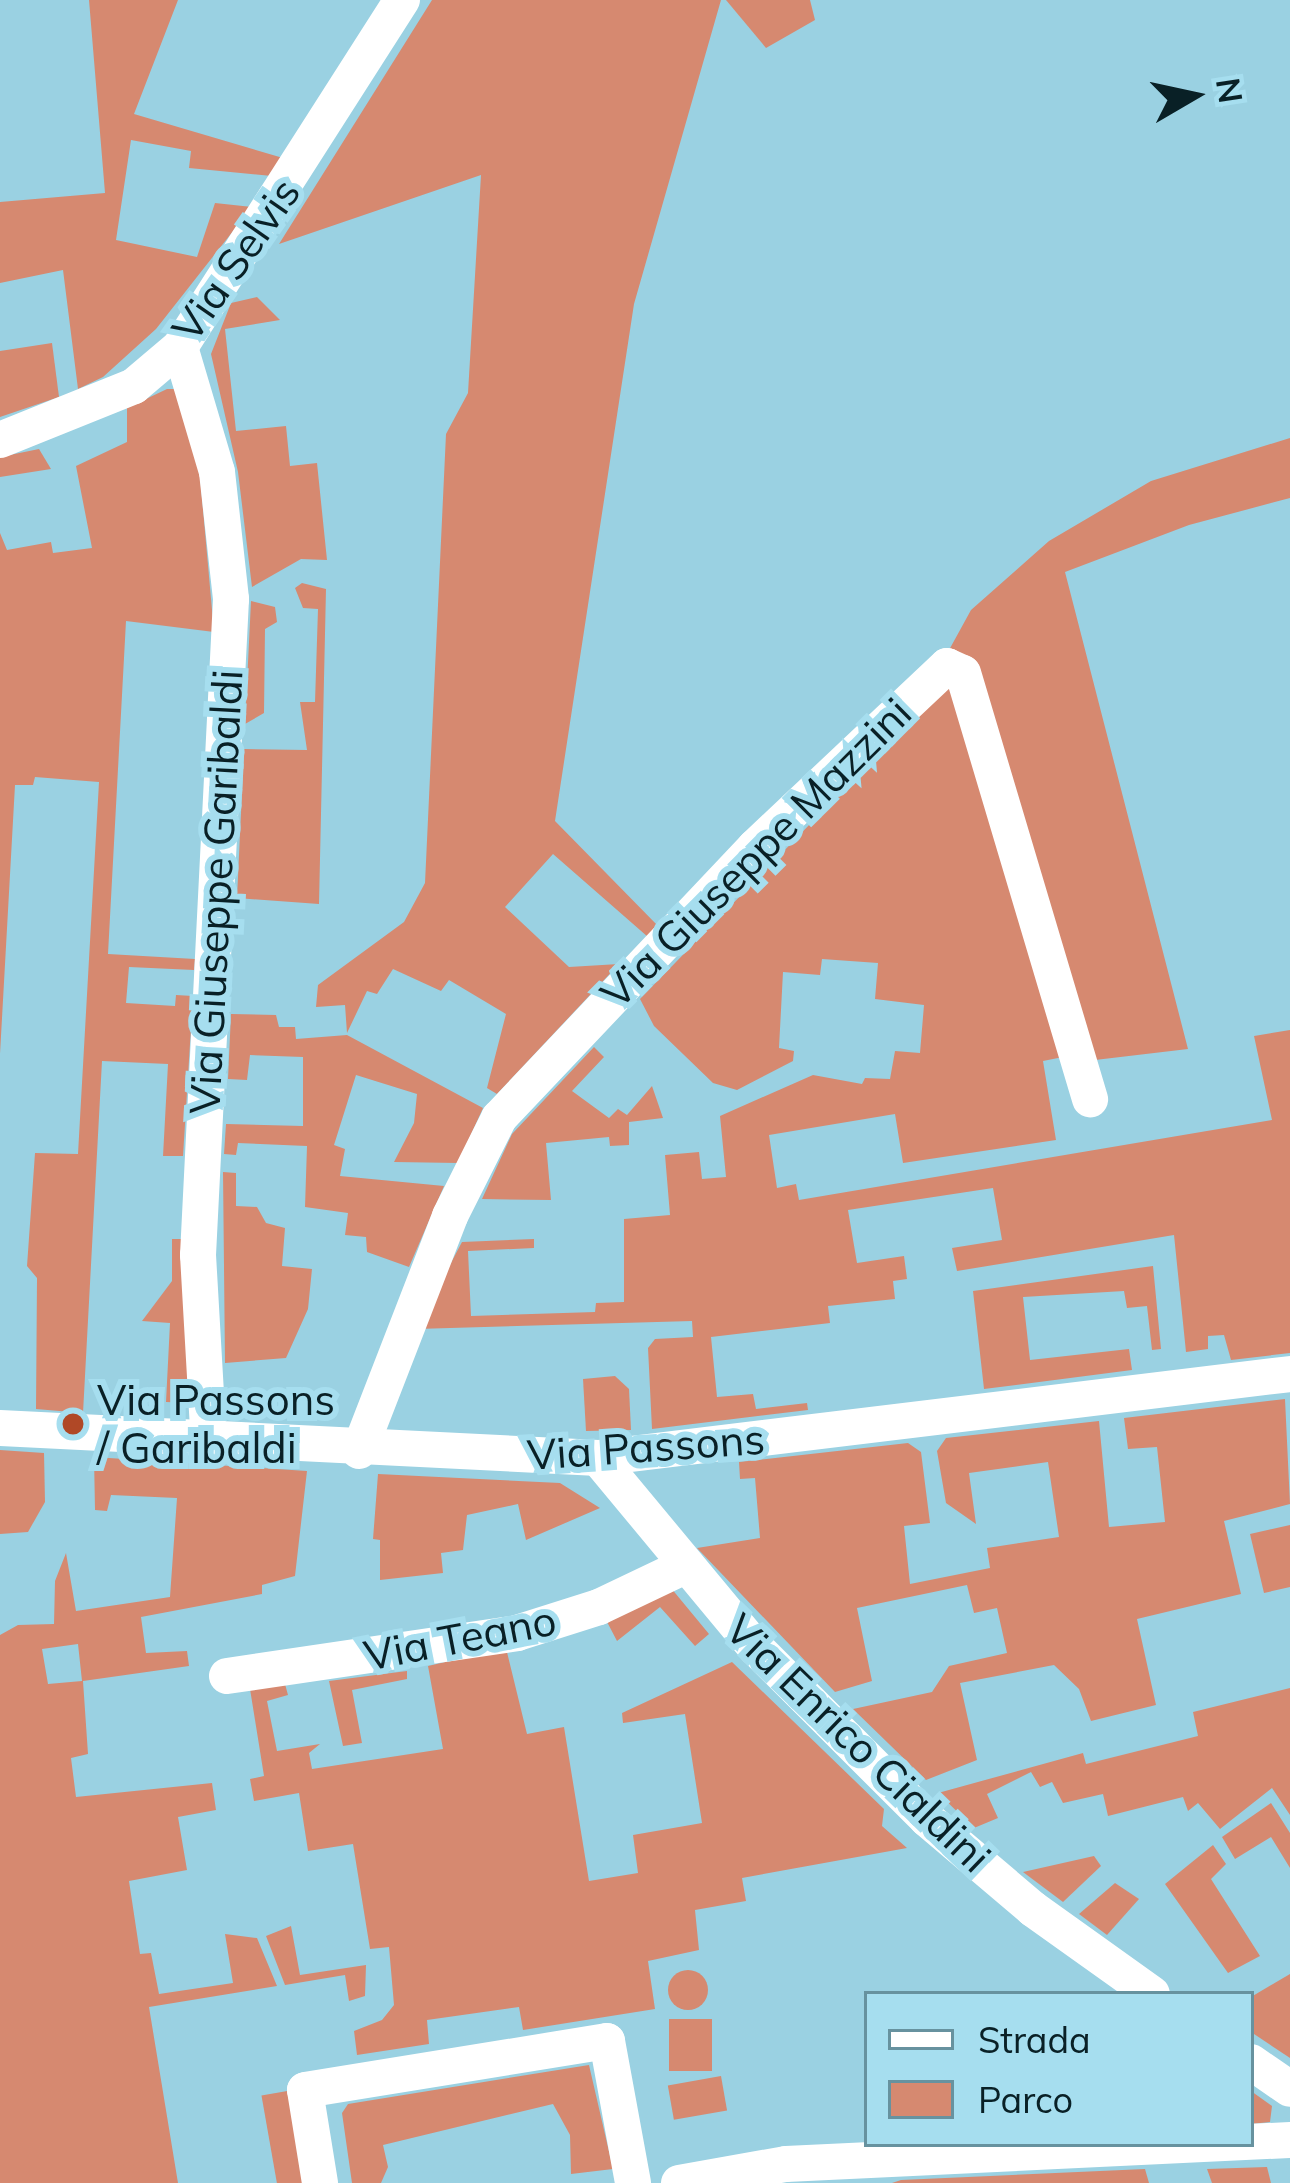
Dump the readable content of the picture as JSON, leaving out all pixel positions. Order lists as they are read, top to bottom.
{
  "streets": {
    "street": [
      "Via Selvis",
      "Via Giuseppe Mazzini",
      "Via Giuseppe Garibaldi",
      "Via Passons",
      "Via Teano",
      "Via Enrico Cialdini"
    ]
  },
  "crossings": [
    ["Via Selvis", "Via Giuseppe Garibaldi"],
    ["Via Giuseppe Mazzini", "Via Passons"],
    ["Via Giuseppe Garibaldi", "Via Passons"],
    ["Via Passons", "Via Enrico Cialdini"],
    ["Via Teano", "Via Enrico Cialdini"]
  ],
  "places": ["Via Passons / Garibaldi"],
  "legend": ["Strada", "Parco"],
  "north": "right"
}
